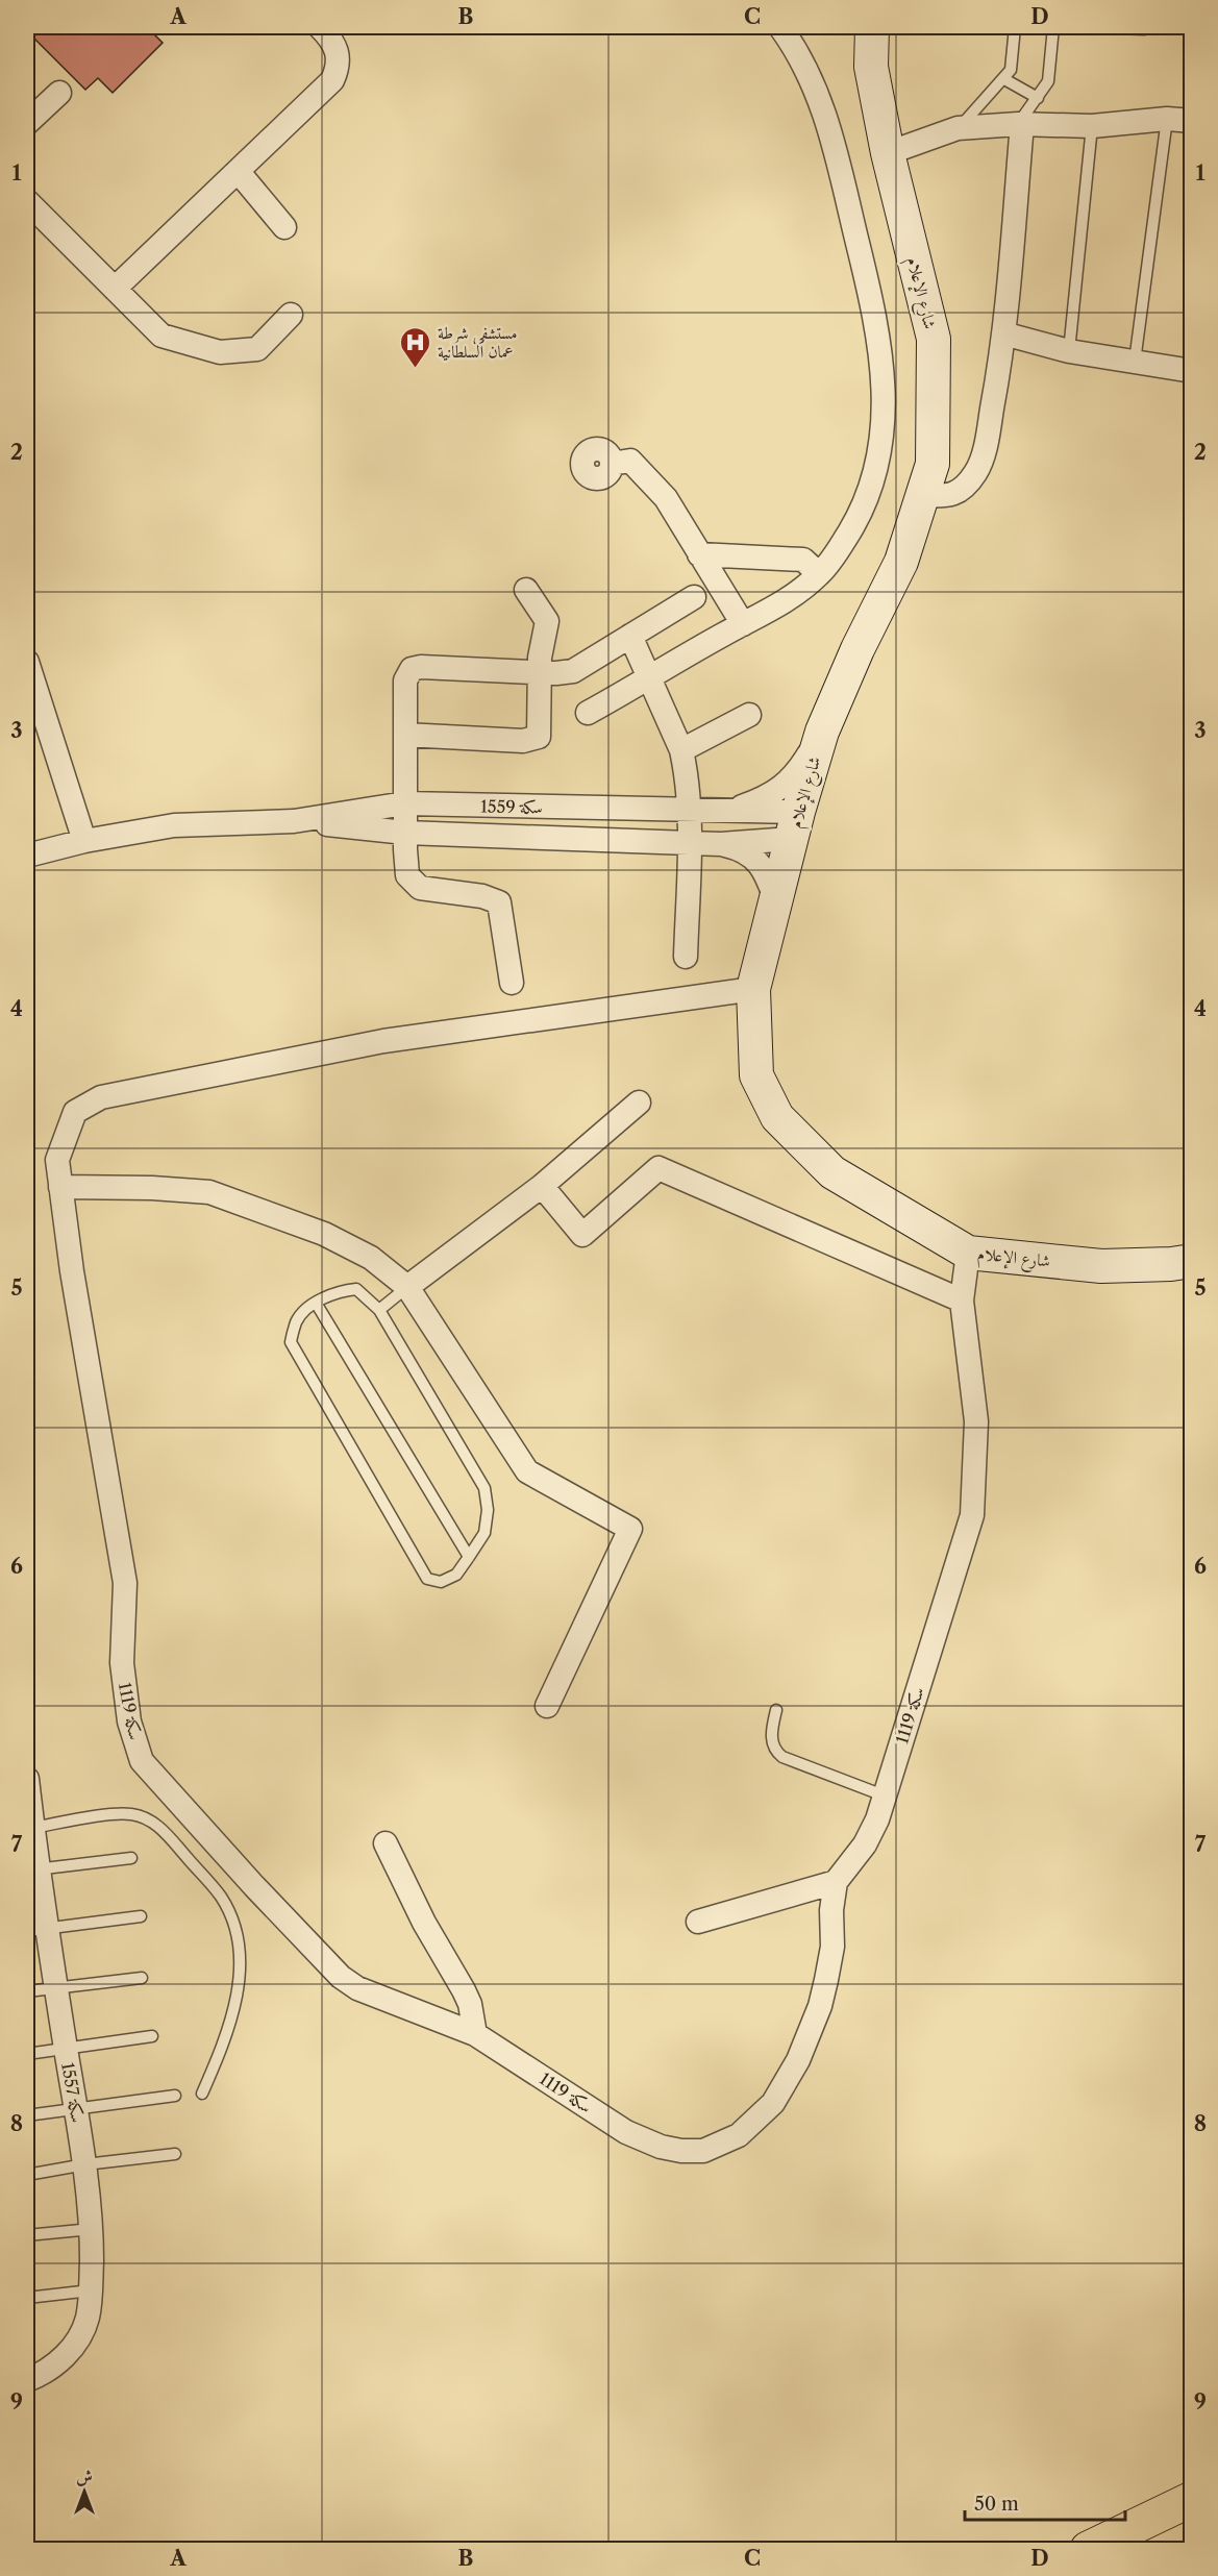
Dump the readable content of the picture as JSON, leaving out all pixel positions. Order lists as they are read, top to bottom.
{
  "streets": {
    "main road": ["شارع الإعلام"],
    "street": ["سكة 1559", "سكة 1119", "سكة 1557"]
  },
  "crossings": [
    ["شارع الإعلام", "سكة 1559"],
    ["شارع الإعلام", "سكة 1119"]
  ],
  "places": {
    "hospital": ["مستشفى شرطة عمان السلطانية"]
  },
  "scale_bar": "50 m",
  "north": "top",
  "grid": {
    "columns": [
      "A",
      "B",
      "C",
      "D"
    ],
    "rows": [
      "1",
      "2",
      "3",
      "4",
      "5",
      "6",
      "7",
      "8",
      "9"
    ]
  }
}
